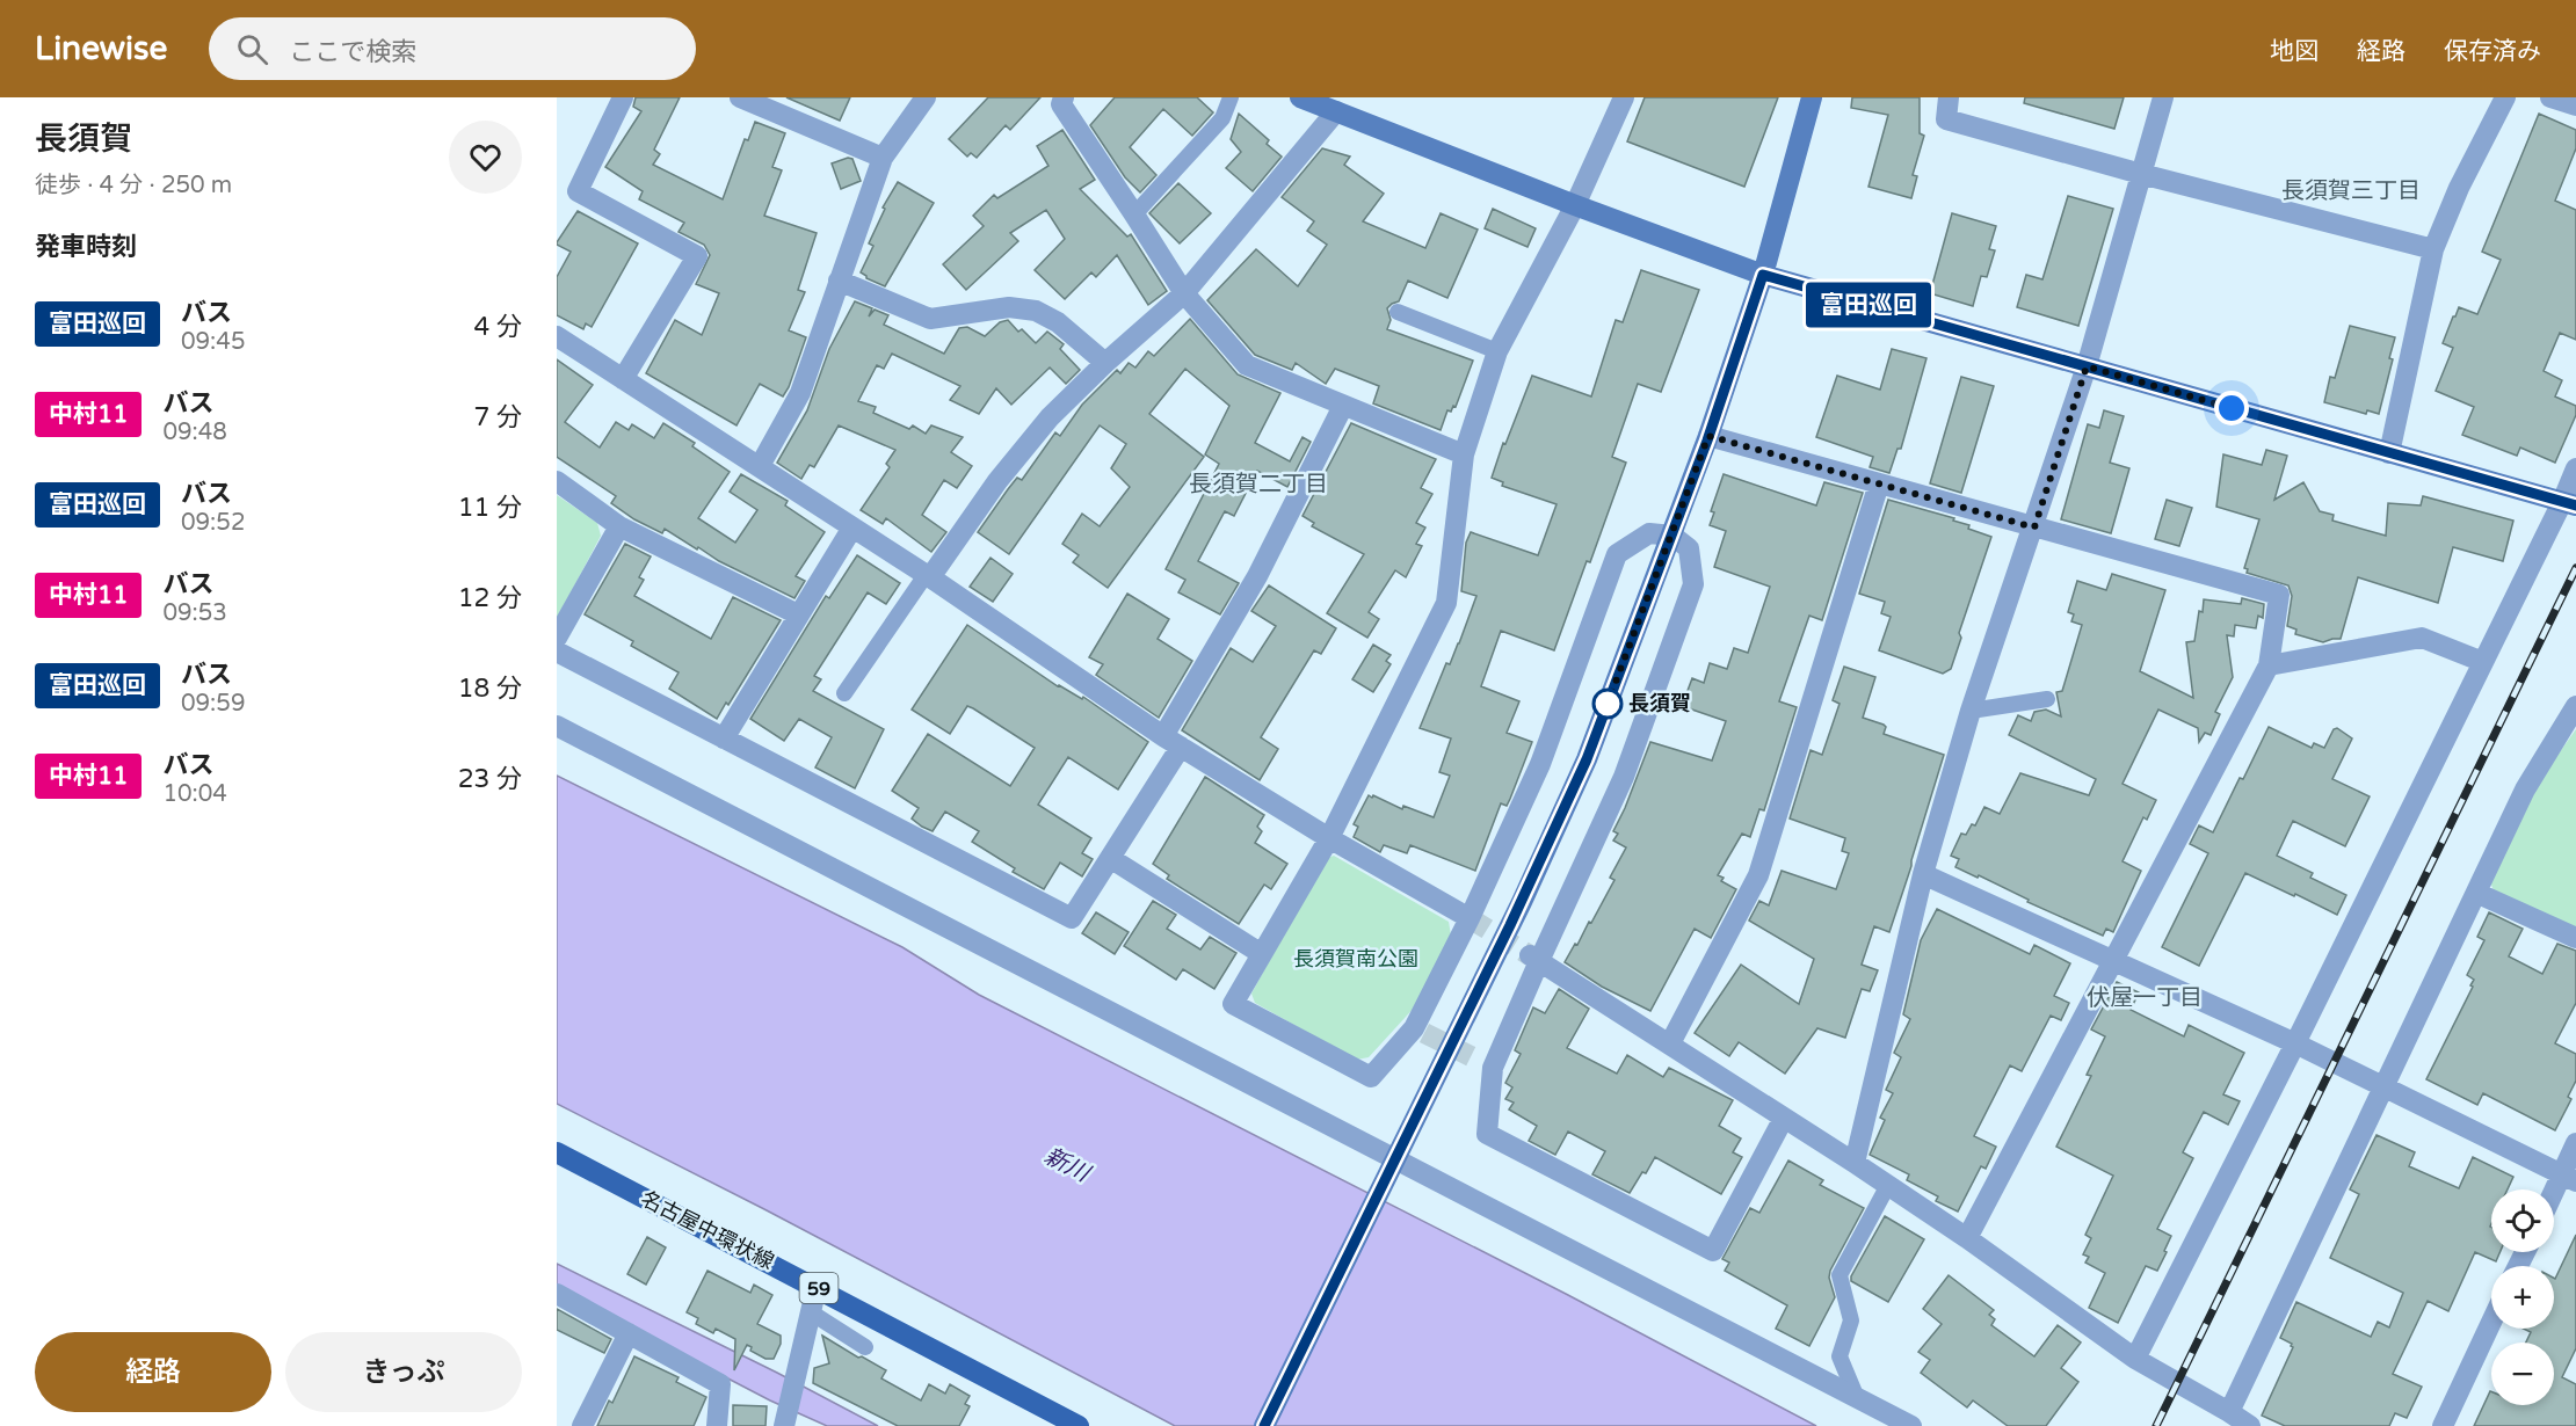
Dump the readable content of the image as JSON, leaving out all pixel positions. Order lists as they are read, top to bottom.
{
  "streets": {
    "main road": ["名古屋中環状線", "59"]
  },
  "districts": ["長須賀三丁目", "長須賀二丁目", "伏屋一丁目"],
  "water": ["新川"],
  "parks": ["長須賀南公園"],
  "places": ["長須賀"],
  "lines": ["bus line 富田巡回"],
  "page": {
    "header": "Linewise",
    "search": "ここで検索",
    "nav": ["地図", "経路", "保存済み"],
    "heading": [
      ["長須賀", "徒歩 · 4 分 · 250 m"],
      "発車時刻"
    ],
    "on_map": "富田巡回",
    "list": [
      {
        "mark": "富田巡回",
        "name": "バス",
        "note": "09:45",
        "value": "4 分"
      },
      {
        "mark": "中村11",
        "name": "バス",
        "note": "09:48",
        "value": "7 分"
      },
      {
        "mark": "富田巡回",
        "name": "バス",
        "note": "09:52",
        "value": "11 分"
      },
      {
        "mark": "中村11",
        "name": "バス",
        "note": "09:53",
        "value": "12 分"
      },
      {
        "mark": "富田巡回",
        "name": "バス",
        "note": "09:59",
        "value": "18 分"
      },
      {
        "mark": "中村11",
        "name": "バス",
        "note": "10:04",
        "value": "23 分"
      }
    ],
    "map_buttons": ["+", "−"],
    "buttons": ["経路", "きっぷ"]
  }
}
